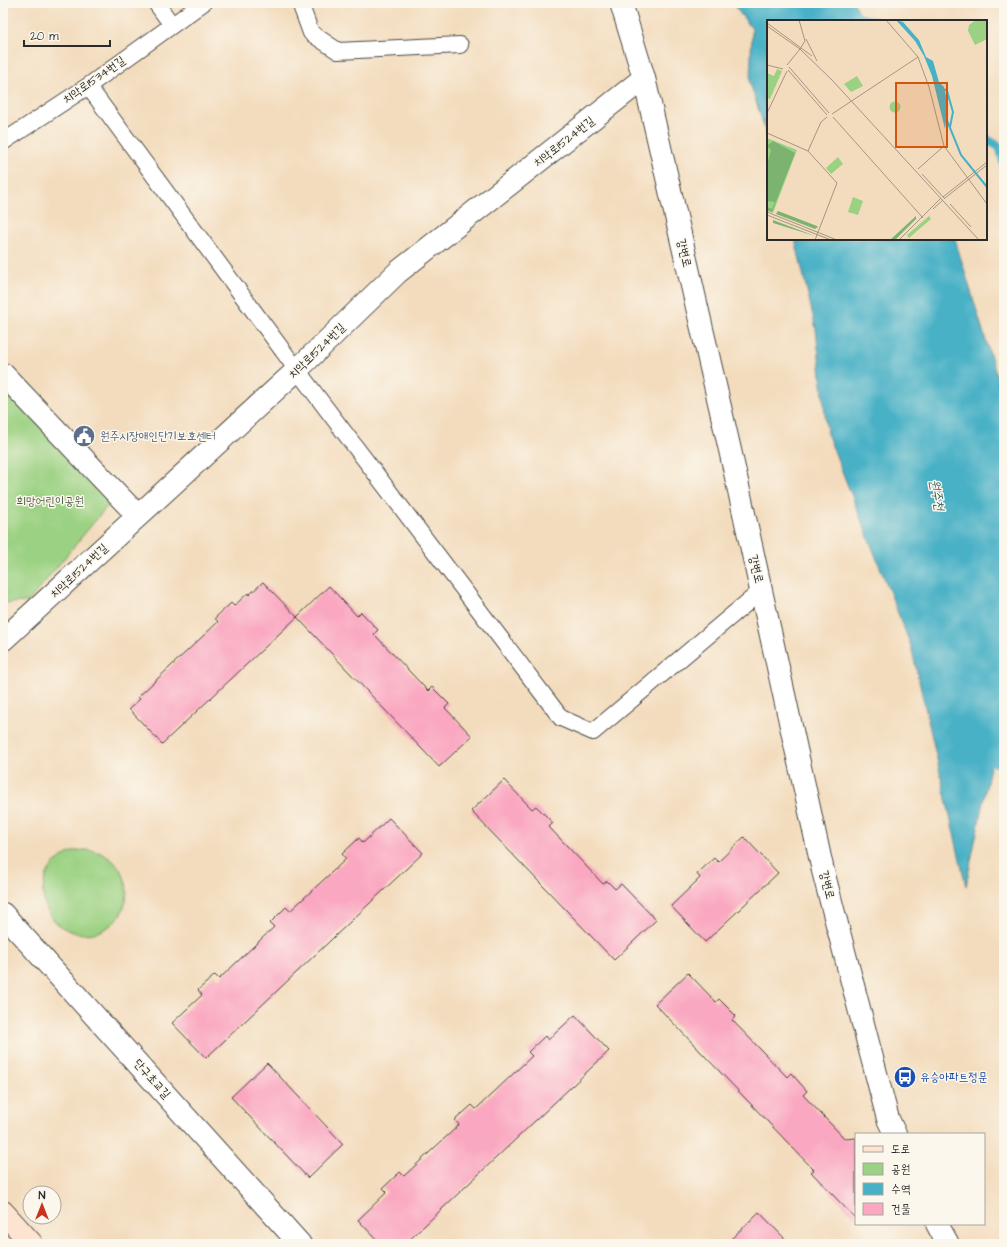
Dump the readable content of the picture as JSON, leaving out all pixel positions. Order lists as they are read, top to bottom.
{
  "streets": {
    "street": ["치악로1524번길", "강변로", "단구초교길"],
    "lane": ["치악로1534번길"]
  },
  "crossings": [
    ["치악로1524번길", "강변로"]
  ],
  "water": ["원주천"],
  "parks": ["희망어린이공원"],
  "places": {
    "public building": ["원주시장애인단기보호센터"],
    "bus stop": ["유승아파트정문"]
  },
  "legend": [
    "도로",
    "공원",
    "수역",
    "건물"
  ],
  "scale_bar": "20 m",
  "north": "top"
}
